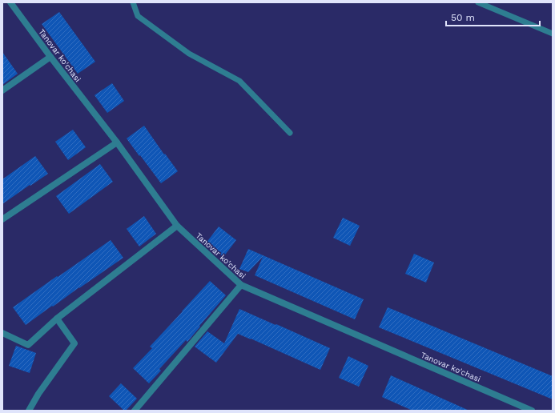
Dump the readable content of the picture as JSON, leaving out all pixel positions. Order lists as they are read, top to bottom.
{
  "streets": {
    "street": ["Tanovar ko'chasi"]
  },
  "scale_bar": "50 m"
}
